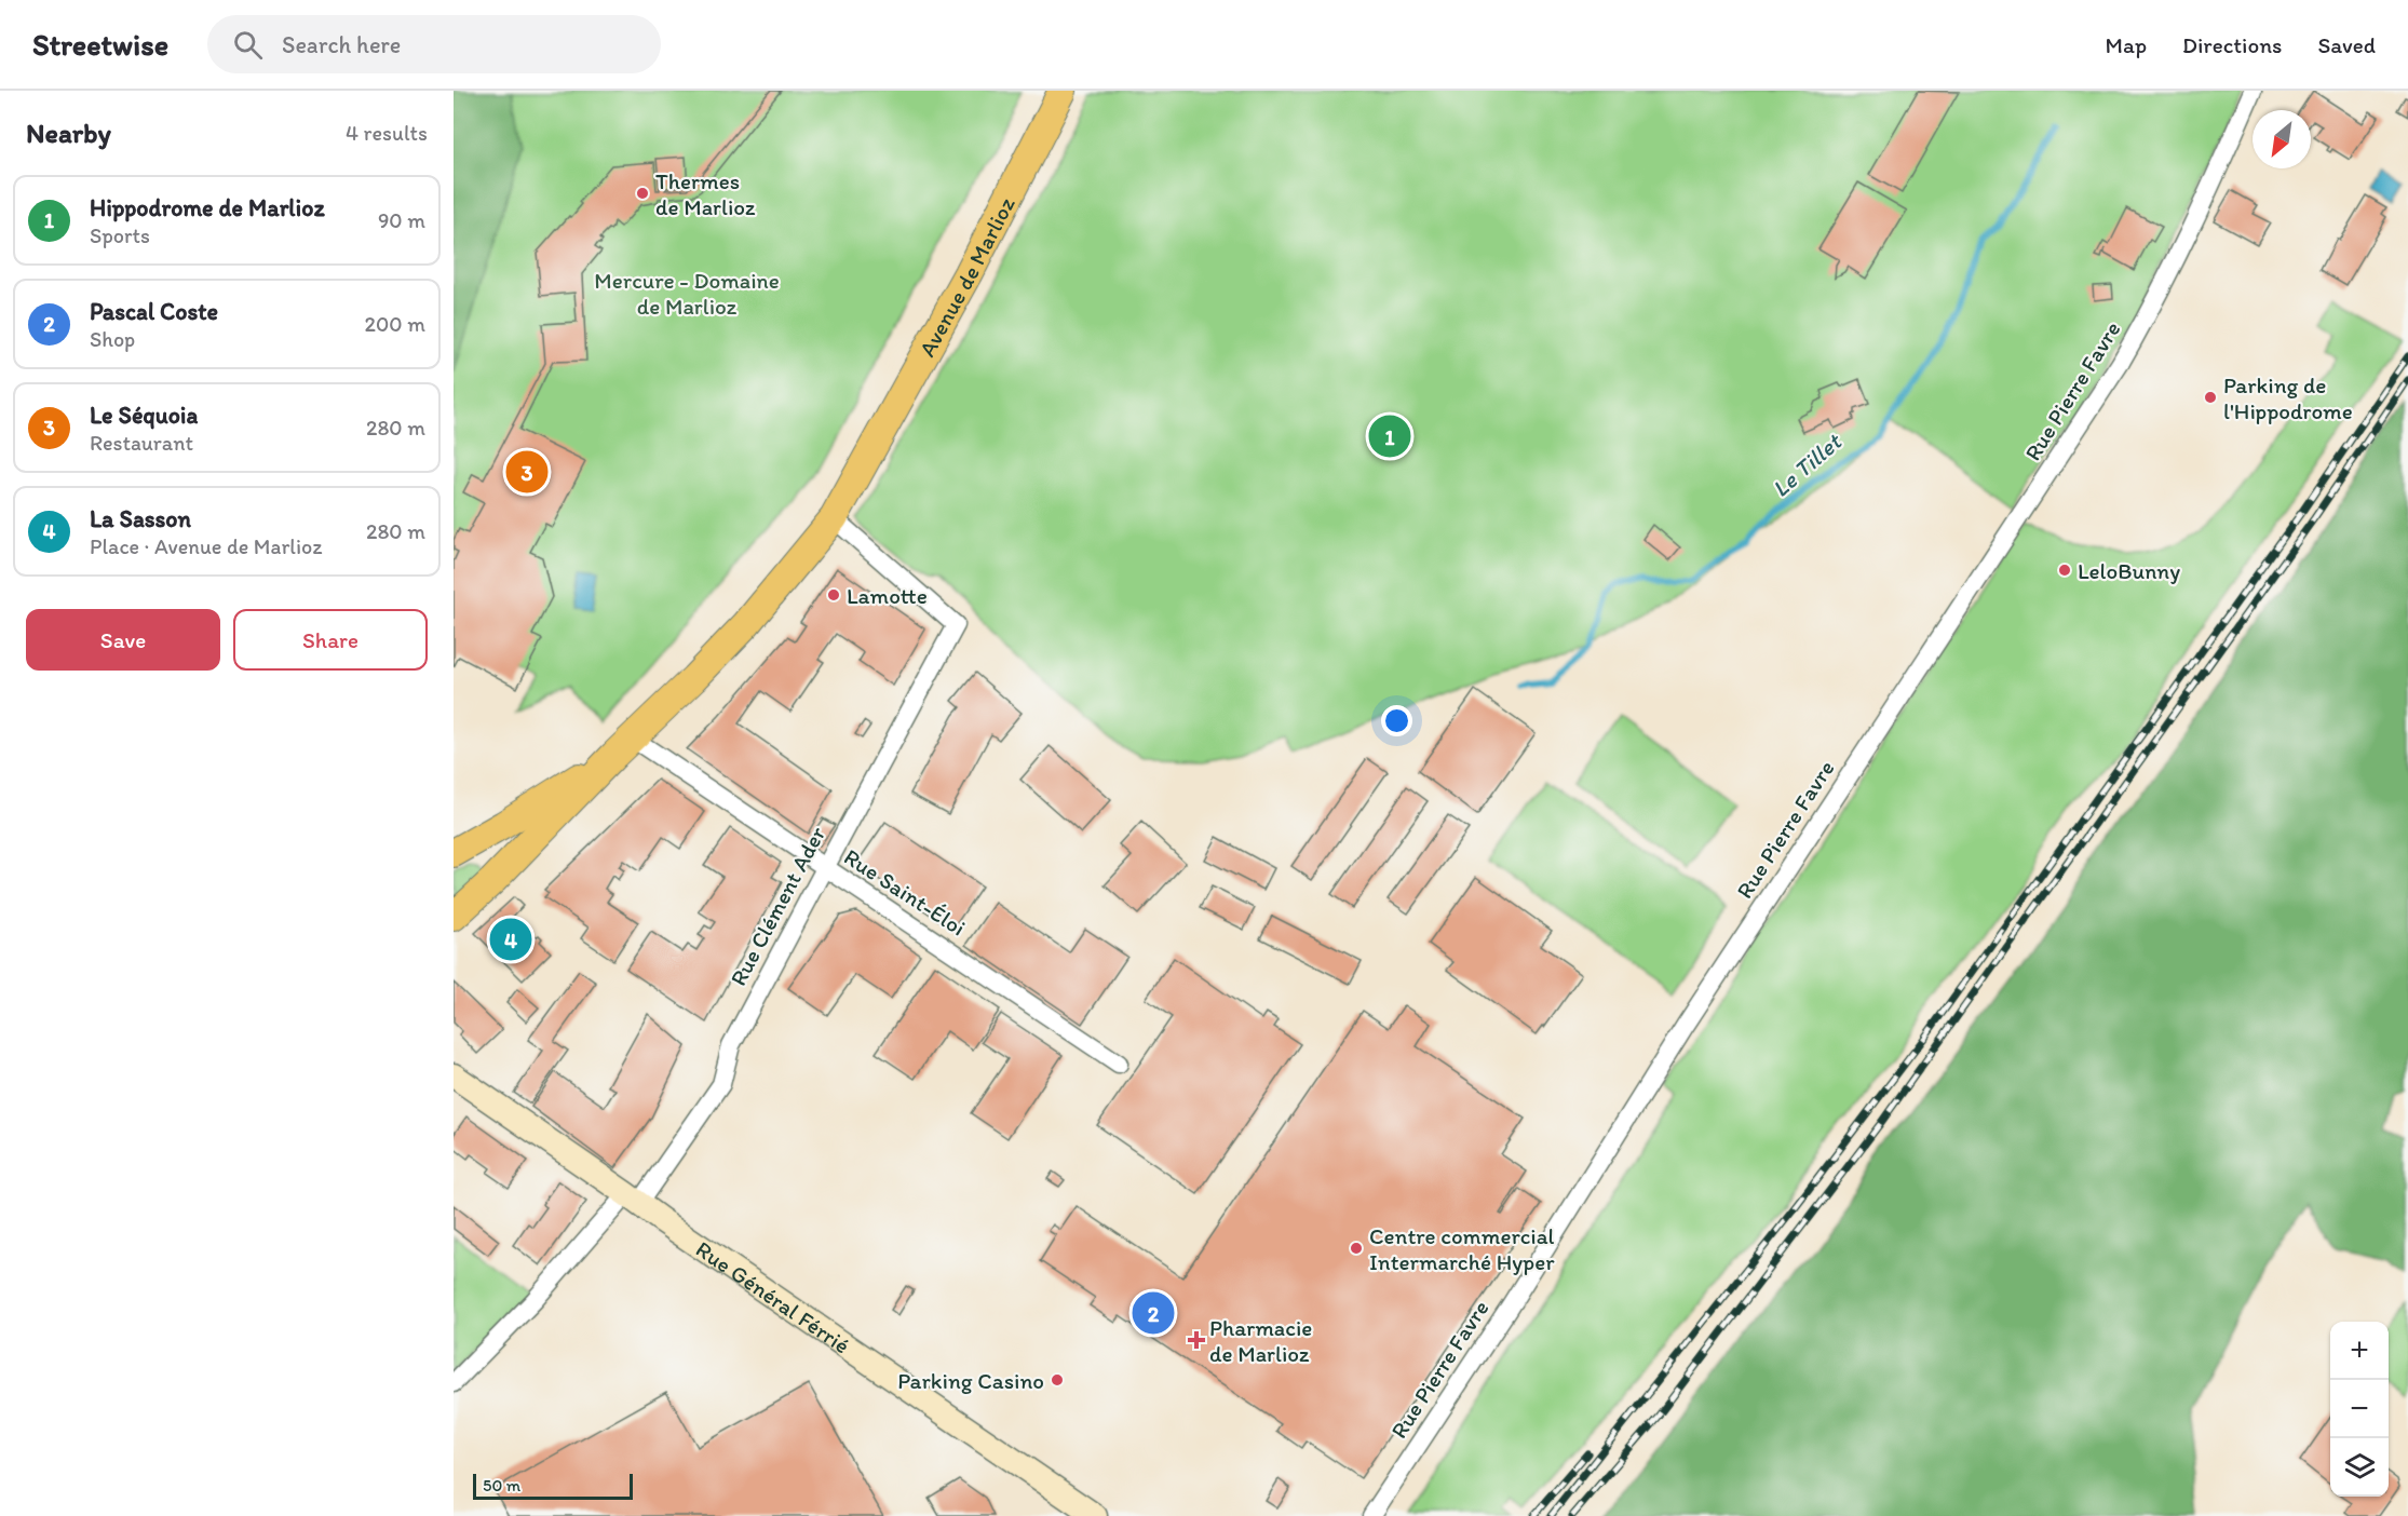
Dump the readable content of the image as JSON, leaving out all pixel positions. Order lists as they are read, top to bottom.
{
  "streets": {
    "main road": ["Avenue de Marlioz", "Rue Général Férrié"],
    "street": ["Rue Pierre Favre", "Rue Saint-Éloi", "Rue Clément Ader"]
  },
  "crossings": [
    ["Avenue de Marlioz", "Rue Saint-Éloi"],
    ["Avenue de Marlioz", "Rue Clément Ader"],
    ["Rue Saint-Éloi", "Rue Clément Ader"],
    ["Rue Clément Ader", "Rue Général Férrié"]
  ],
  "water": ["Le Tillet"],
  "parks": ["Mercure - Domaine de Marlioz"],
  "places": {
    "other": [
      "Thermes de Marlioz",
      "Parking de l'Hippodrome",
      "LeloBunny",
      "Lamotte",
      "Centre commercial Intermarché Hyper",
      "Parking Casino"
    ],
    "health": ["Pharmacie de Marlioz"]
  },
  "scale_bar": "50 m",
  "north": "bottom left",
  "page": {
    "header": "Streetwise",
    "search": "Search here",
    "nav": ["Map", "Directions", "Saved"],
    "heading": ["Nearby", "4 results"],
    "list": [
      {
        "mark": "1",
        "name": "Hippodrome de Marlioz",
        "note": "Sports",
        "value": "90 m"
      },
      {
        "mark": "2",
        "name": "Pascal Coste",
        "note": "Shop",
        "value": "200 m"
      },
      {
        "mark": "3",
        "name": "Le Séquoia",
        "note": "Restaurant",
        "value": "280 m"
      },
      {
        "mark": "4",
        "name": "La Sasson",
        "note": "Place · Avenue de Marlioz",
        "value": "280 m"
      }
    ],
    "pins": [
      "1",
      "3",
      "4",
      "2"
    ],
    "buttons": ["Save", "Share"],
    "map_buttons": ["+", "−"],
    "scale": "50 m"
  }
}
